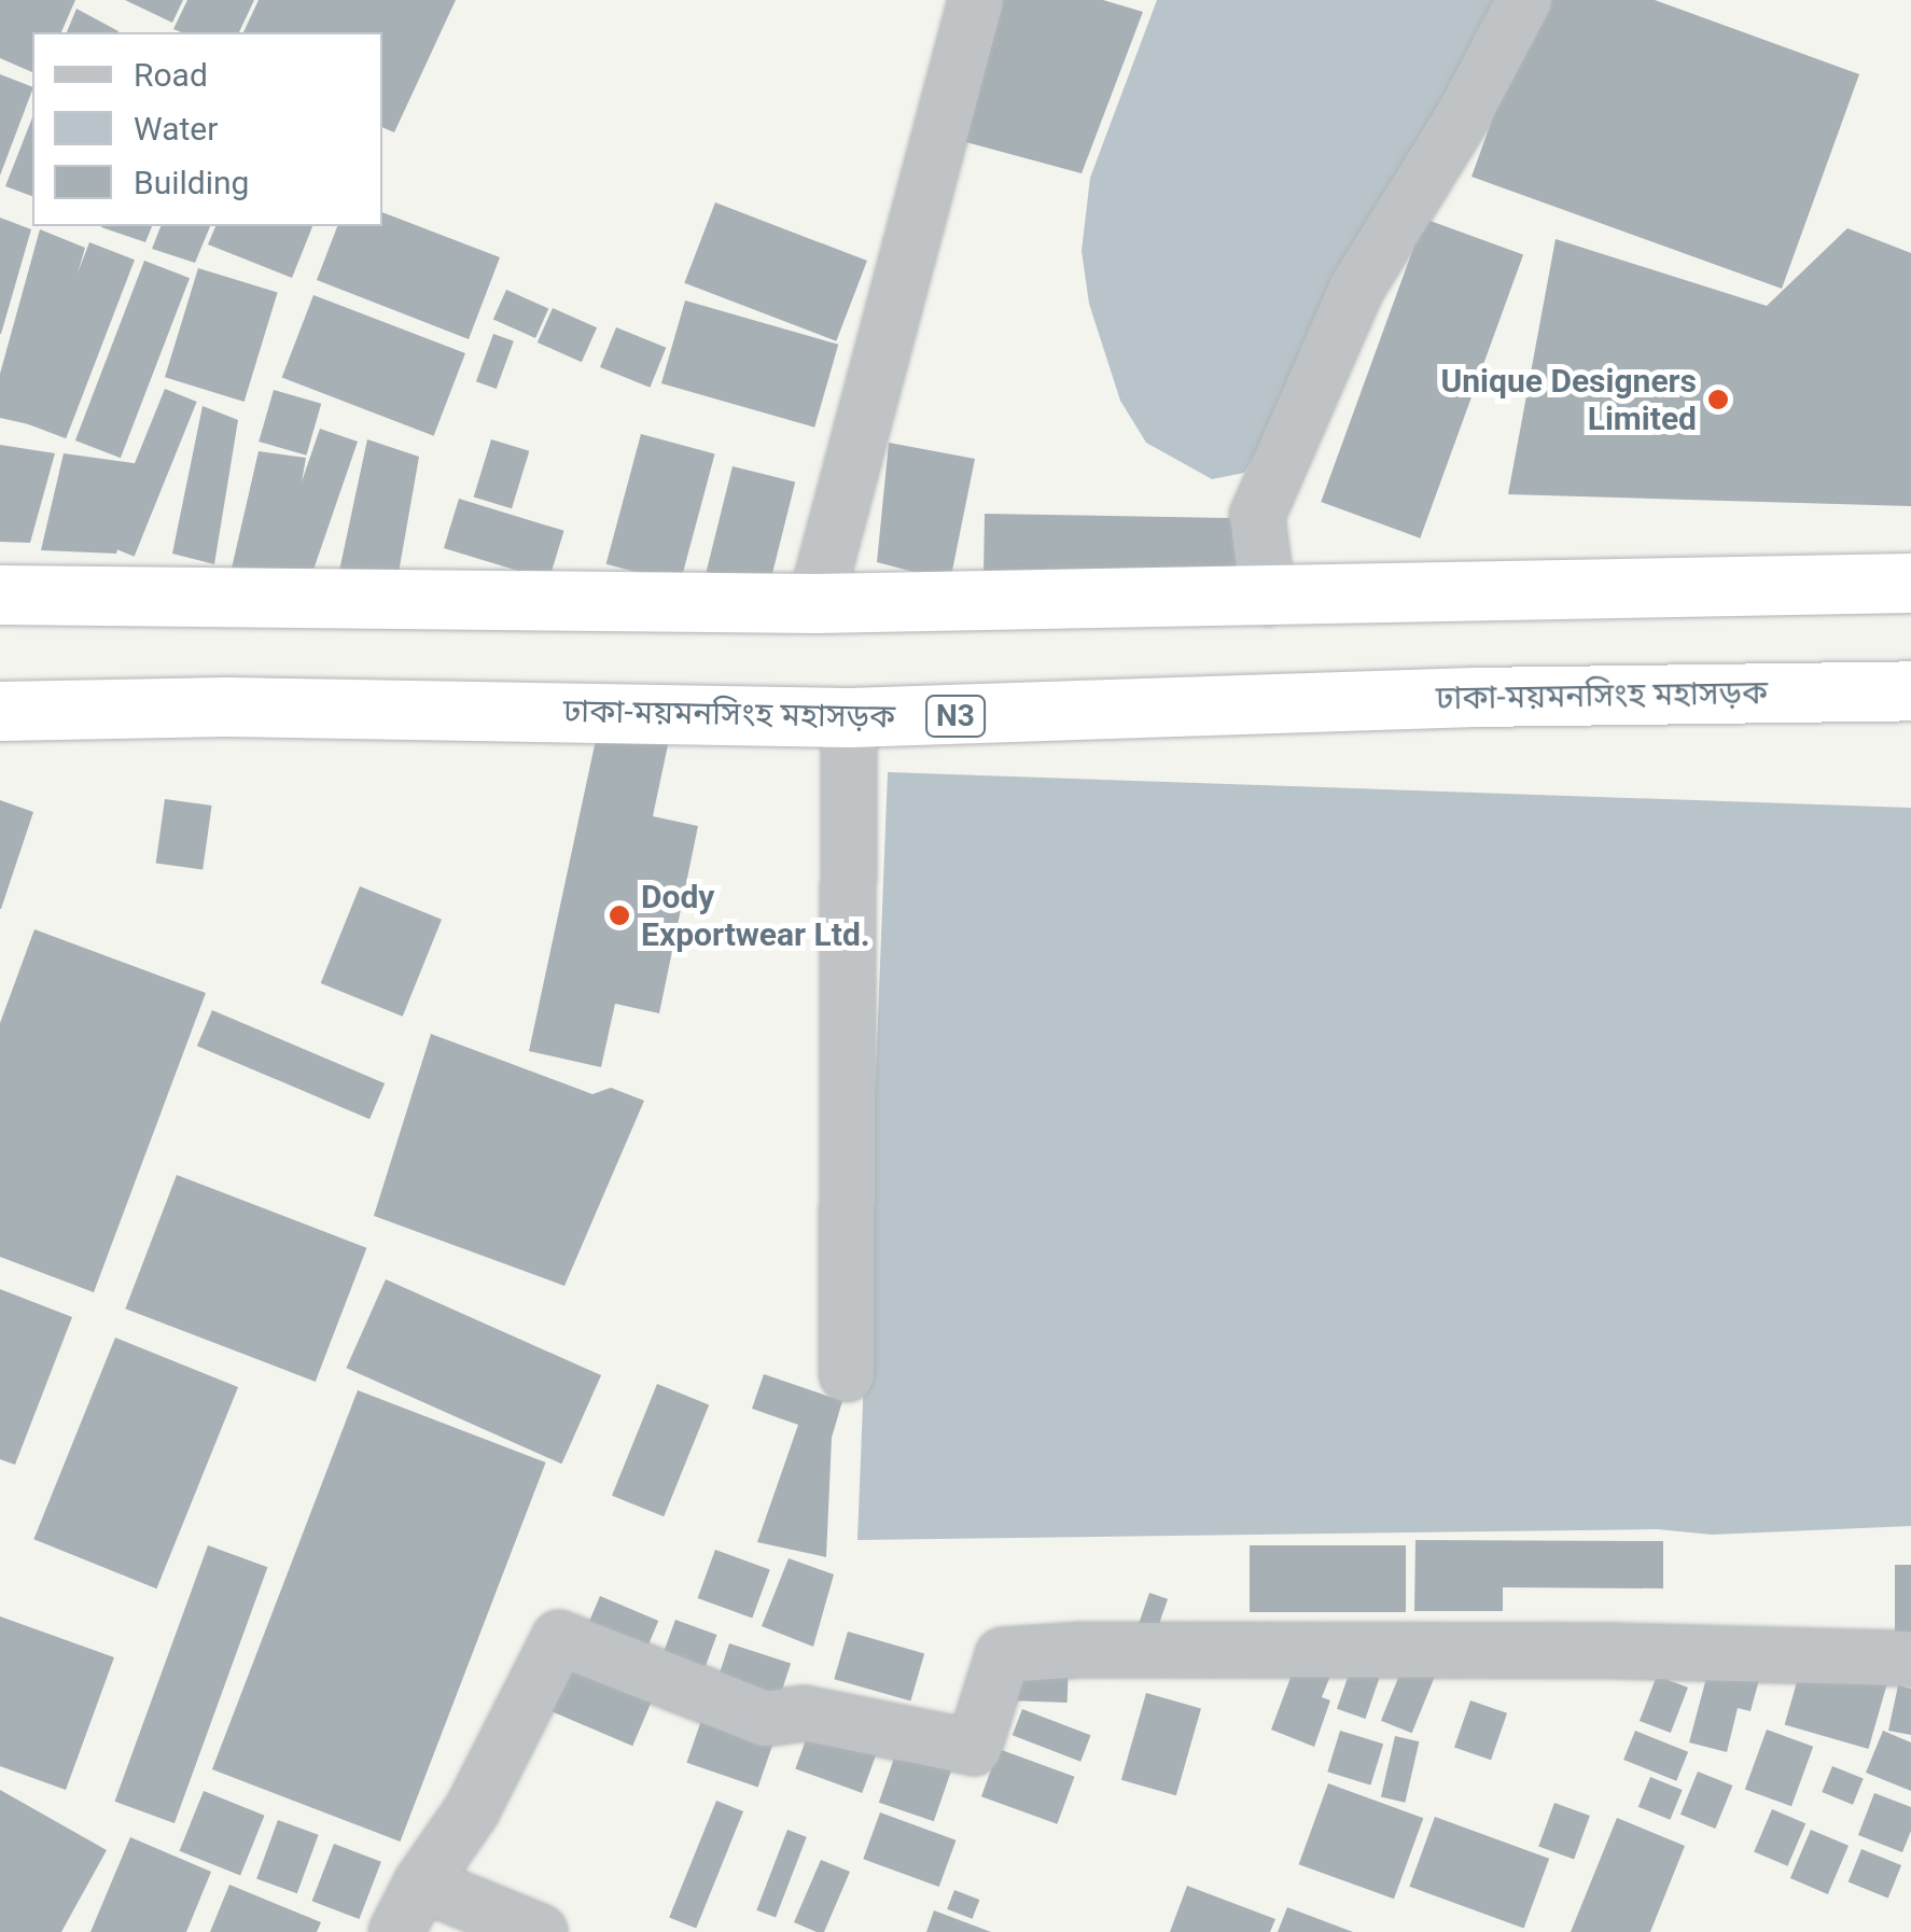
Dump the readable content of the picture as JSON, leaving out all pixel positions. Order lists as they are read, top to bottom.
{
  "streets": {
    "highway": ["ঢাকা-ময়মনসিংহ মহাসড়ক", "N3"]
  },
  "places": ["Unique Designers Limited", "Dody Exportwear Ltd."],
  "legend": ["Road", "Water", "Building"]
}
